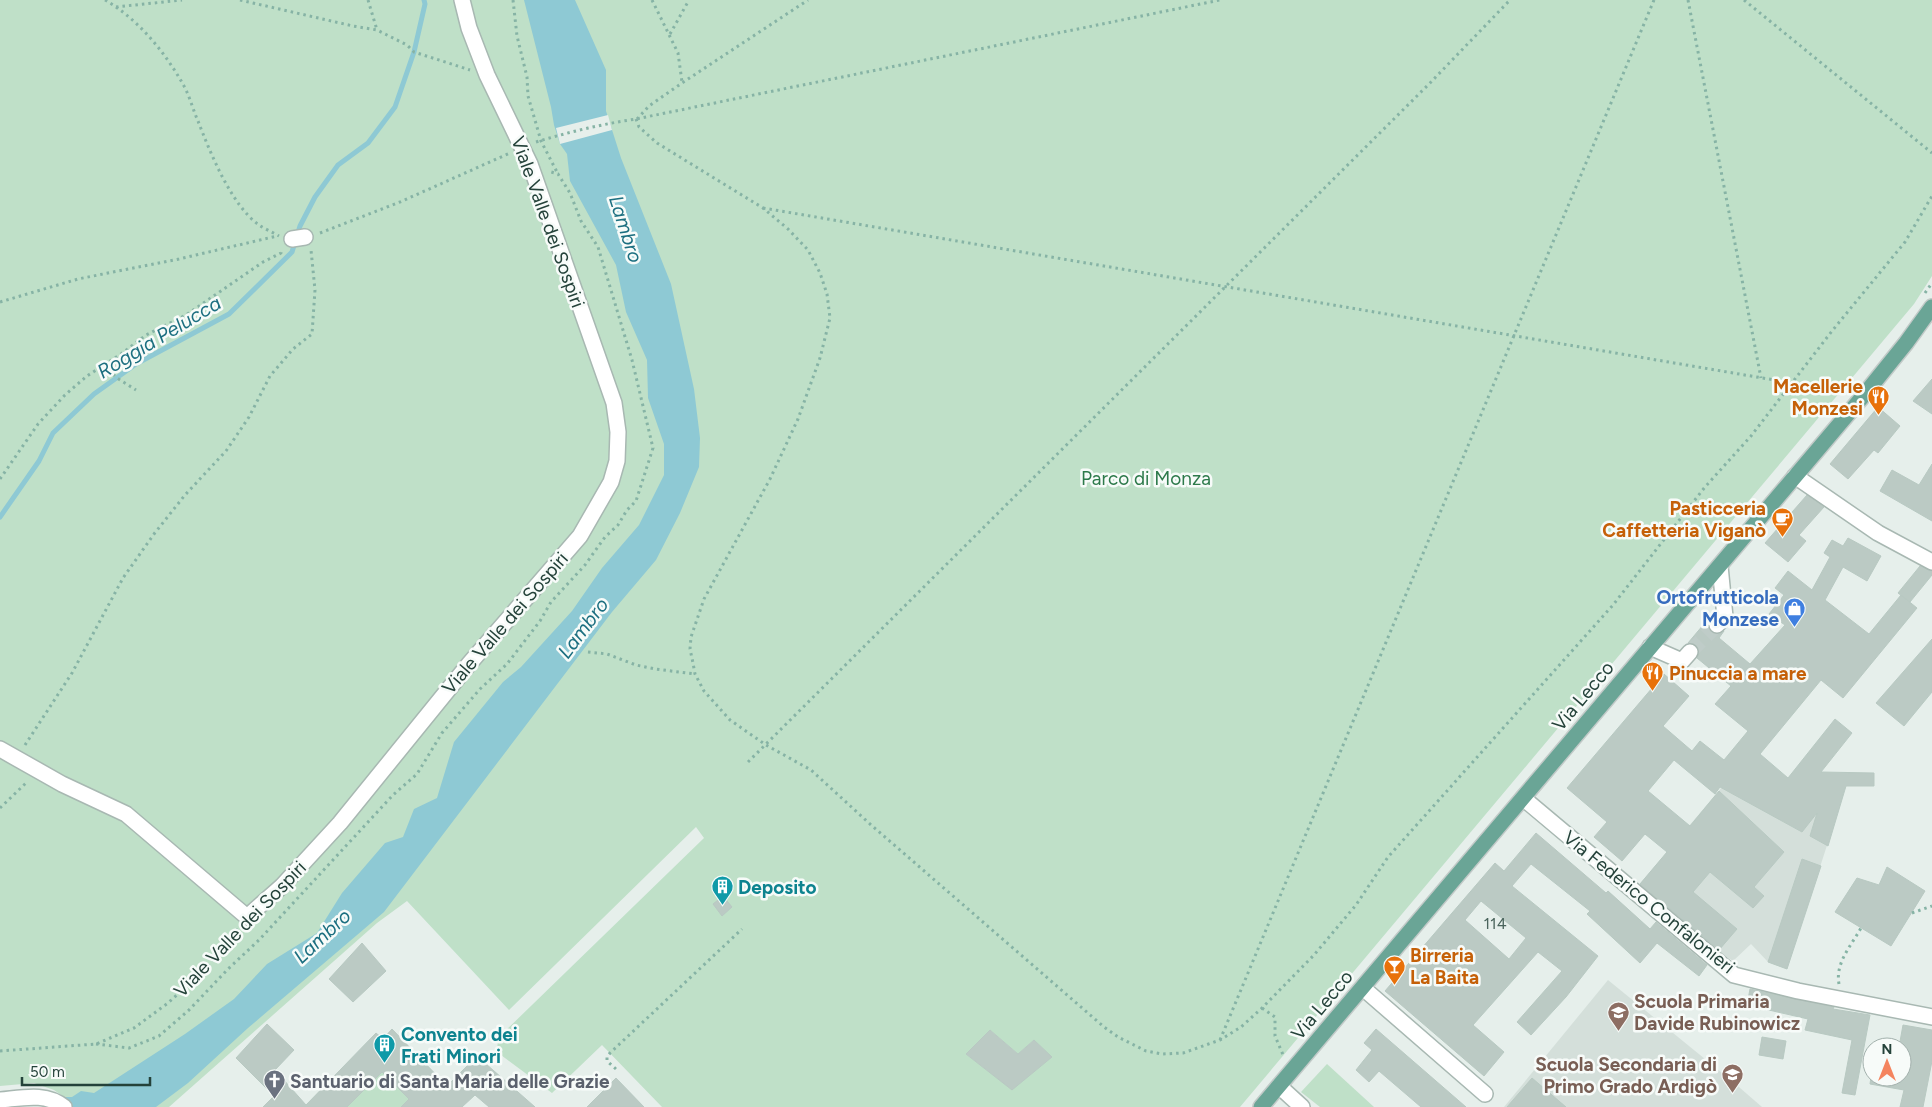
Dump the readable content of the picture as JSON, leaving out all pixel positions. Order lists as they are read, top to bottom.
{
  "streets": {
    "main road": ["Via Lecco"],
    "street": ["Viale Valle dei Sospiri", "Via Federico Confalonieri"]
  },
  "crossings": [
    ["Via Lecco", "Via Federico Confalonieri"]
  ],
  "water": ["Lambro", "Roggia Pelucca"],
  "parks": ["Parco di Monza"],
  "places": {
    "restaurant": ["Macellerie Monzesi", "Pinuccia a mare"],
    "cafe": ["Pasticceria Caffetteria Viganò"],
    "shop": ["Ortofrutticola Monzese"],
    "building": ["Deposito", "Convento dei Frati Minori"],
    "bar": ["Birreria La Baita"],
    "school or university": ["Scuola Primaria Davide Rubinowicz", "Scuola Secondaria di Primo Grado Ardigò"],
    "church": ["Santuario di Santa Maria delle Grazie"]
  },
  "house_numbers": ["114"],
  "scale_bar": "50 m",
  "north": "top"
}
